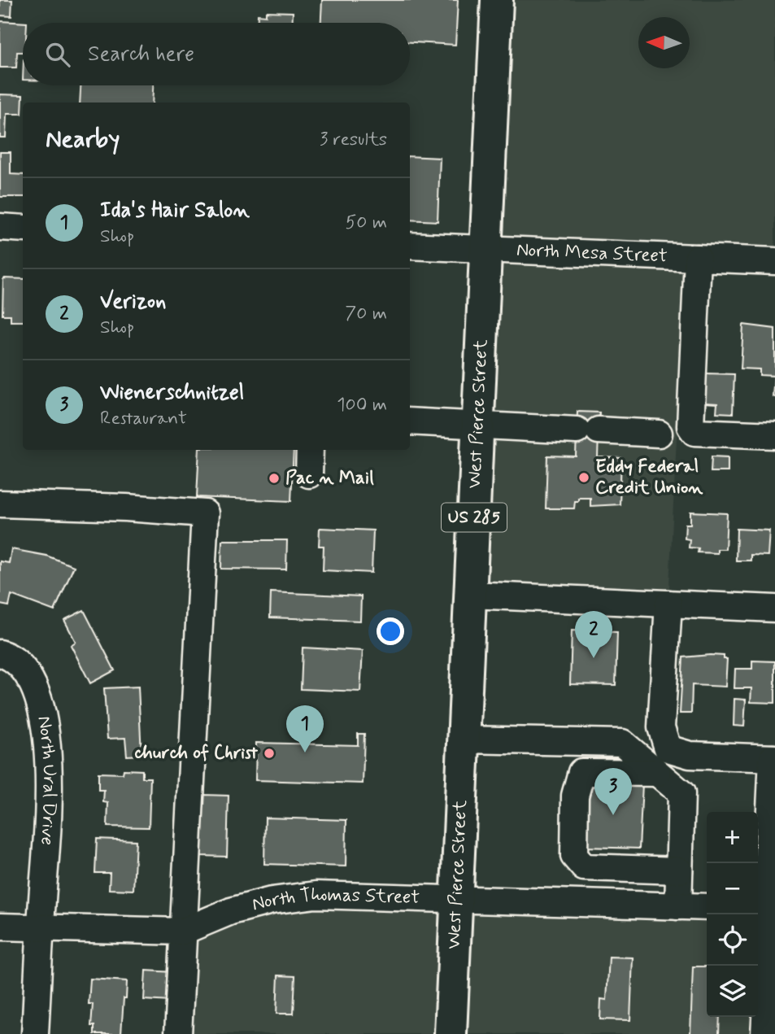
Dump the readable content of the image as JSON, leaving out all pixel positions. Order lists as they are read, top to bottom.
{
  "streets": {
    "highway": ["West Pierce Street", "US 285"],
    "street": ["North Mesa Street", "North Ural Drive", "North Thomas Street"]
  },
  "crossings": [
    ["North Mesa Street", "West Pierce Street"],
    ["West Pierce Street", "North Thomas Street"],
    ["North Ural Drive", "North Thomas Street"]
  ],
  "places": ["Eddy Federal Credit Union", "Pac n Mail", "church of Christ"],
  "north": "left",
  "page": {
    "search": "Search here",
    "heading": ["Nearby", "3 results"],
    "list": [
      {
        "mark": "1",
        "name": "Ida's Hair Salon",
        "note": "Shop",
        "value": "50 m"
      },
      {
        "mark": "2",
        "name": "Verizon",
        "note": "Shop",
        "value": "70 m"
      },
      {
        "mark": "3",
        "name": "Wienerschnitzel",
        "note": "Restaurant",
        "value": "100 m"
      }
    ],
    "pins": ["2", "1", "3"],
    "map_buttons": ["+", "−"]
  }
}
